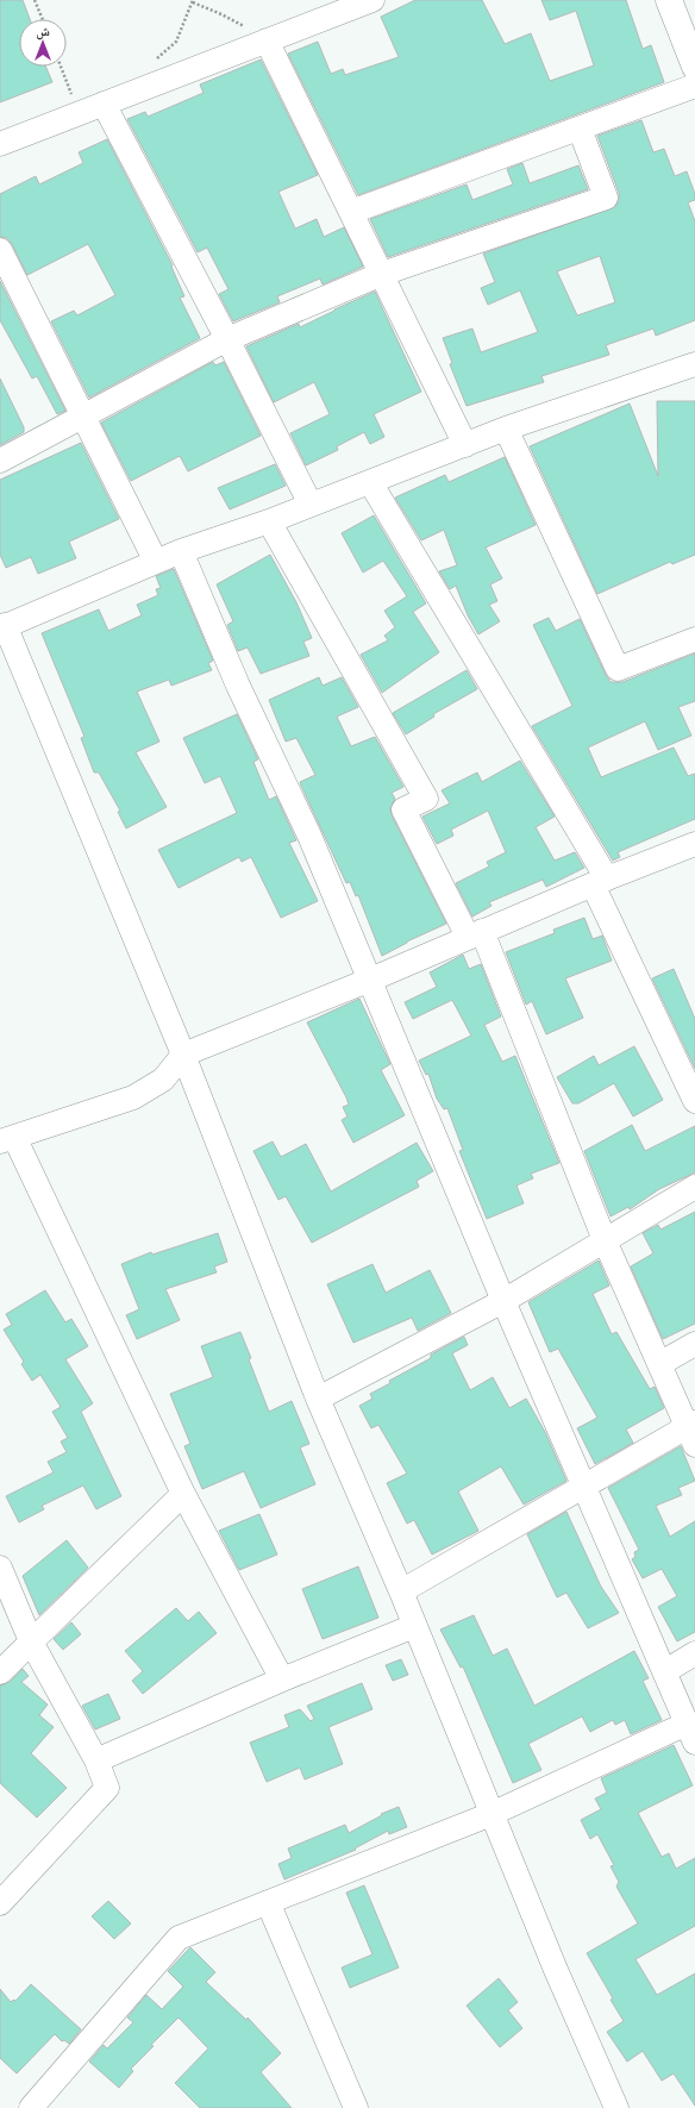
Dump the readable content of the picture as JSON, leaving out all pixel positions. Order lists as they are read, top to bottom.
{
  "north": "top"
}
